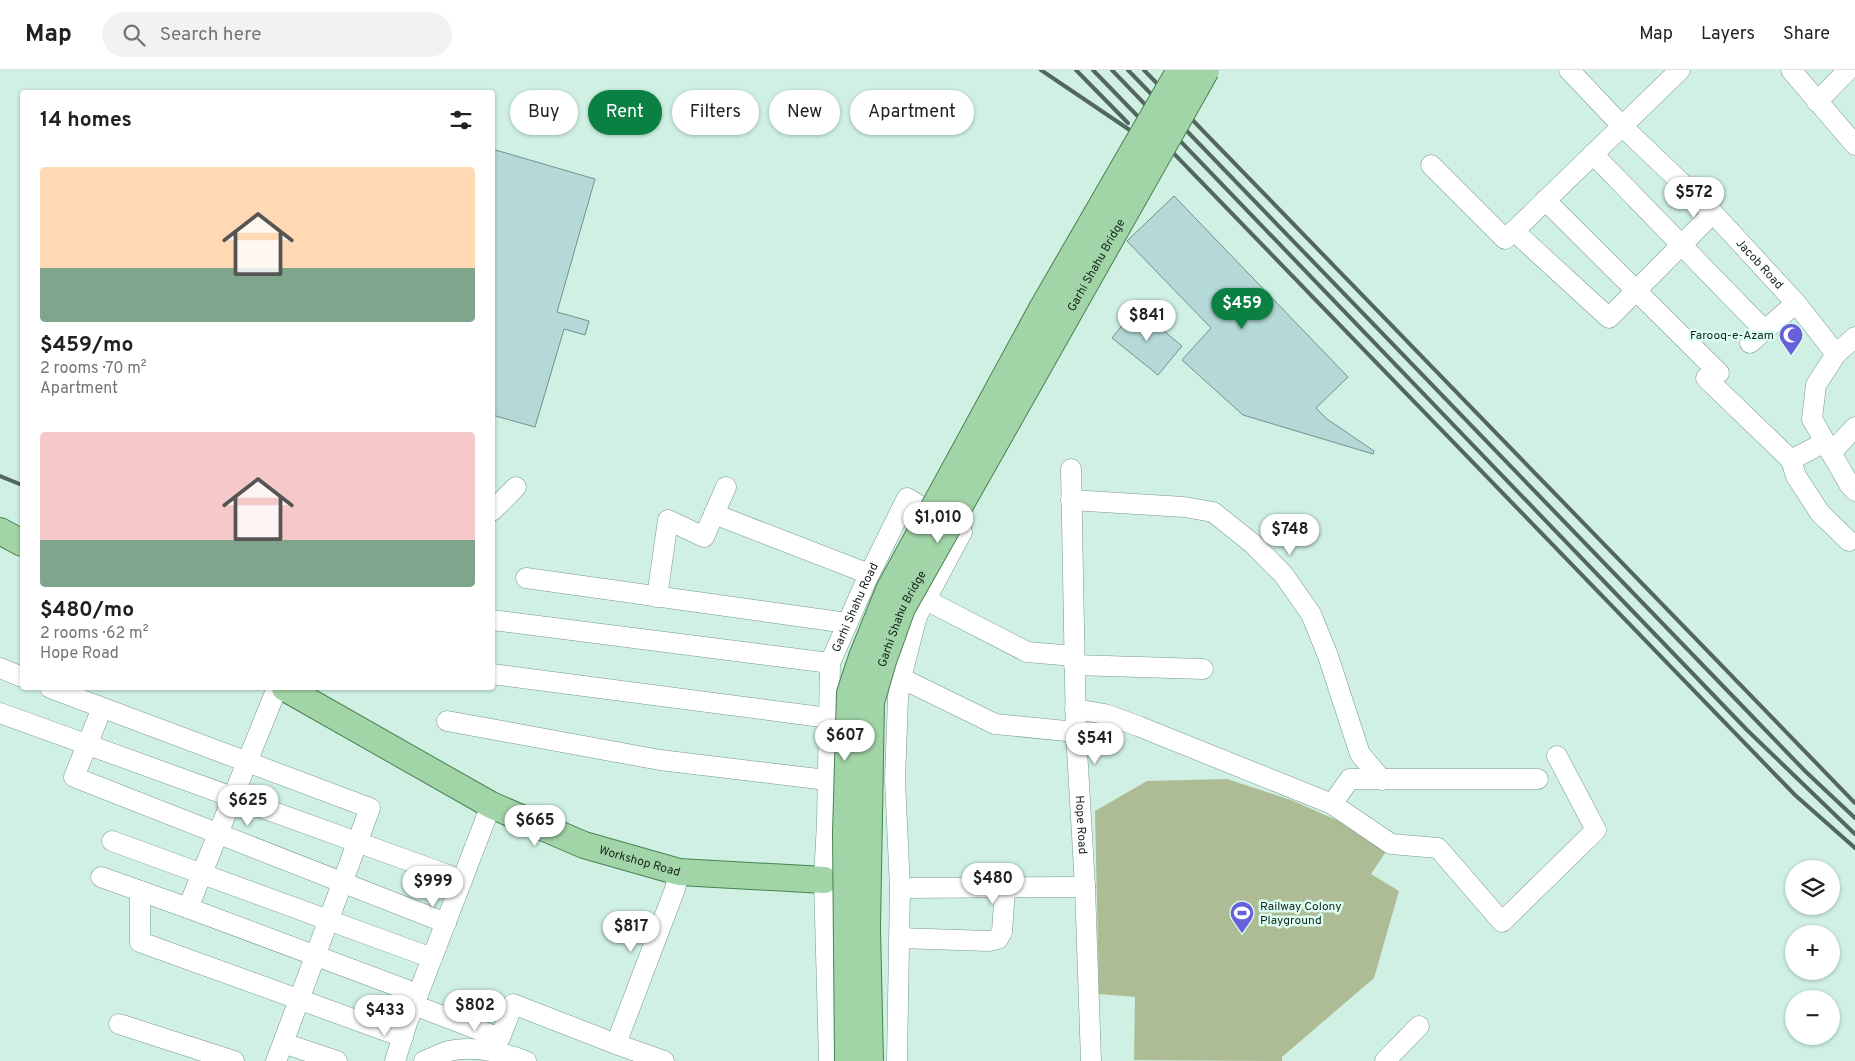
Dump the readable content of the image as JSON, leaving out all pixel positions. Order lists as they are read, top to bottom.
{
  "streets": {
    "main road": ["Garhi Shahu Bridge", "Workshop Road"],
    "street": ["Jacob Road", "Garhi Shahu Road", "Hope Road"]
  },
  "crossings": [
    ["Garhi Shahu Road", "Workshop Road"]
  ],
  "places": {
    "mosque": ["Farooq-e-Azam"],
    "sports": ["Railway Colony Playground"]
  },
  "page": {
    "header": "Map",
    "search": "Search here",
    "nav": ["Map", "Layers", "Share"],
    "chip": [
      "Buy",
      "Rent",
      "Filters",
      "New",
      "Apartment"
    ],
    "heading": "14 homes",
    "list": [
      {
        "name": "$459/mo",
        "note": "2 rooms · 70 m² · Apartment"
      },
      {
        "name": "$480/mo",
        "note": "2 rooms · 62 m² · Hope Road"
      }
    ],
    "price": [
      "$572",
      "$459",
      "$841",
      "$1,010",
      "$748",
      "$607",
      "$541",
      "$625",
      "$665",
      "$480",
      "$999",
      "$817",
      "$802",
      "$433"
    ],
    "map_buttons": ["+", "−"]
  }
}
